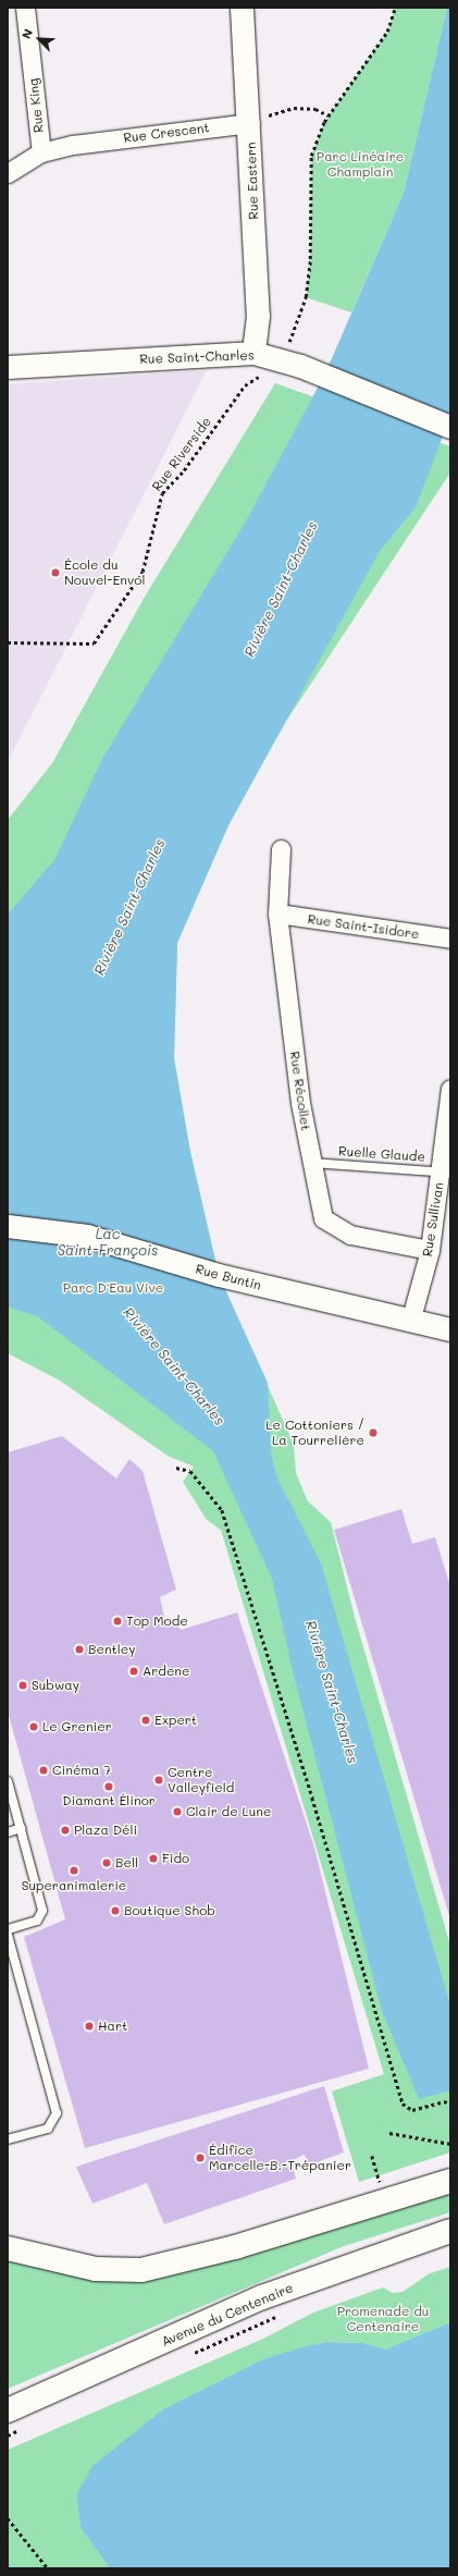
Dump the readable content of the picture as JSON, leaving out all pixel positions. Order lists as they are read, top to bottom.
{
  "streets": {
    "main road": ["Avenue du Centenaire"],
    "street": [
      "Rue King",
      "Rue Crescent",
      "Rue Eastern",
      "Rue Saint-Charles",
      "Rue Saint-Isidore",
      "Rue Récollet",
      "Rue Sullivan",
      "Rue Buntin"
    ],
    "lane": ["Ruelle Glaude"],
    "path": ["Rue Riverside"]
  },
  "crossings": [
    ["Rue King", "Rue Crescent"],
    ["Rue Crescent", "Rue Eastern"],
    ["Rue Eastern", "Rue Saint-Charles"],
    ["Rue Saint-Charles", "Rue Riverside"],
    ["Rue Saint-Isidore", "Rue Récollet"],
    ["Rue Récollet", "Ruelle Glaude"],
    ["Rue Récollet", "Rue Sullivan"],
    ["Ruelle Glaude", "Rue Sullivan"],
    ["Rue Sullivan", "Rue Buntin"]
  ],
  "water": ["Rivière Saint-Charles", "Lac Saint-François"],
  "parks": ["Parc Linéaire Champlain", "Parc D'Eau Vive", "Promenade du Centenaire"],
  "places": [
    "École du Nouvel-Envol",
    "Le Cottoniers / La Tourrelière",
    "Top Mode",
    "Bentley",
    "Ardene",
    "Subway",
    "Expert",
    "Le Grenier",
    "Cinéma 7",
    "Centre Valleyfield",
    "Diamant Élinor",
    "Clair de Lune",
    "Plaza Déli",
    "Fido",
    "Bell",
    "Superanimalerie",
    "Boutique Shob",
    "Hart",
    "Édifice Marcelle-B.-Trépanier"
  ],
  "north": "top left"
}
